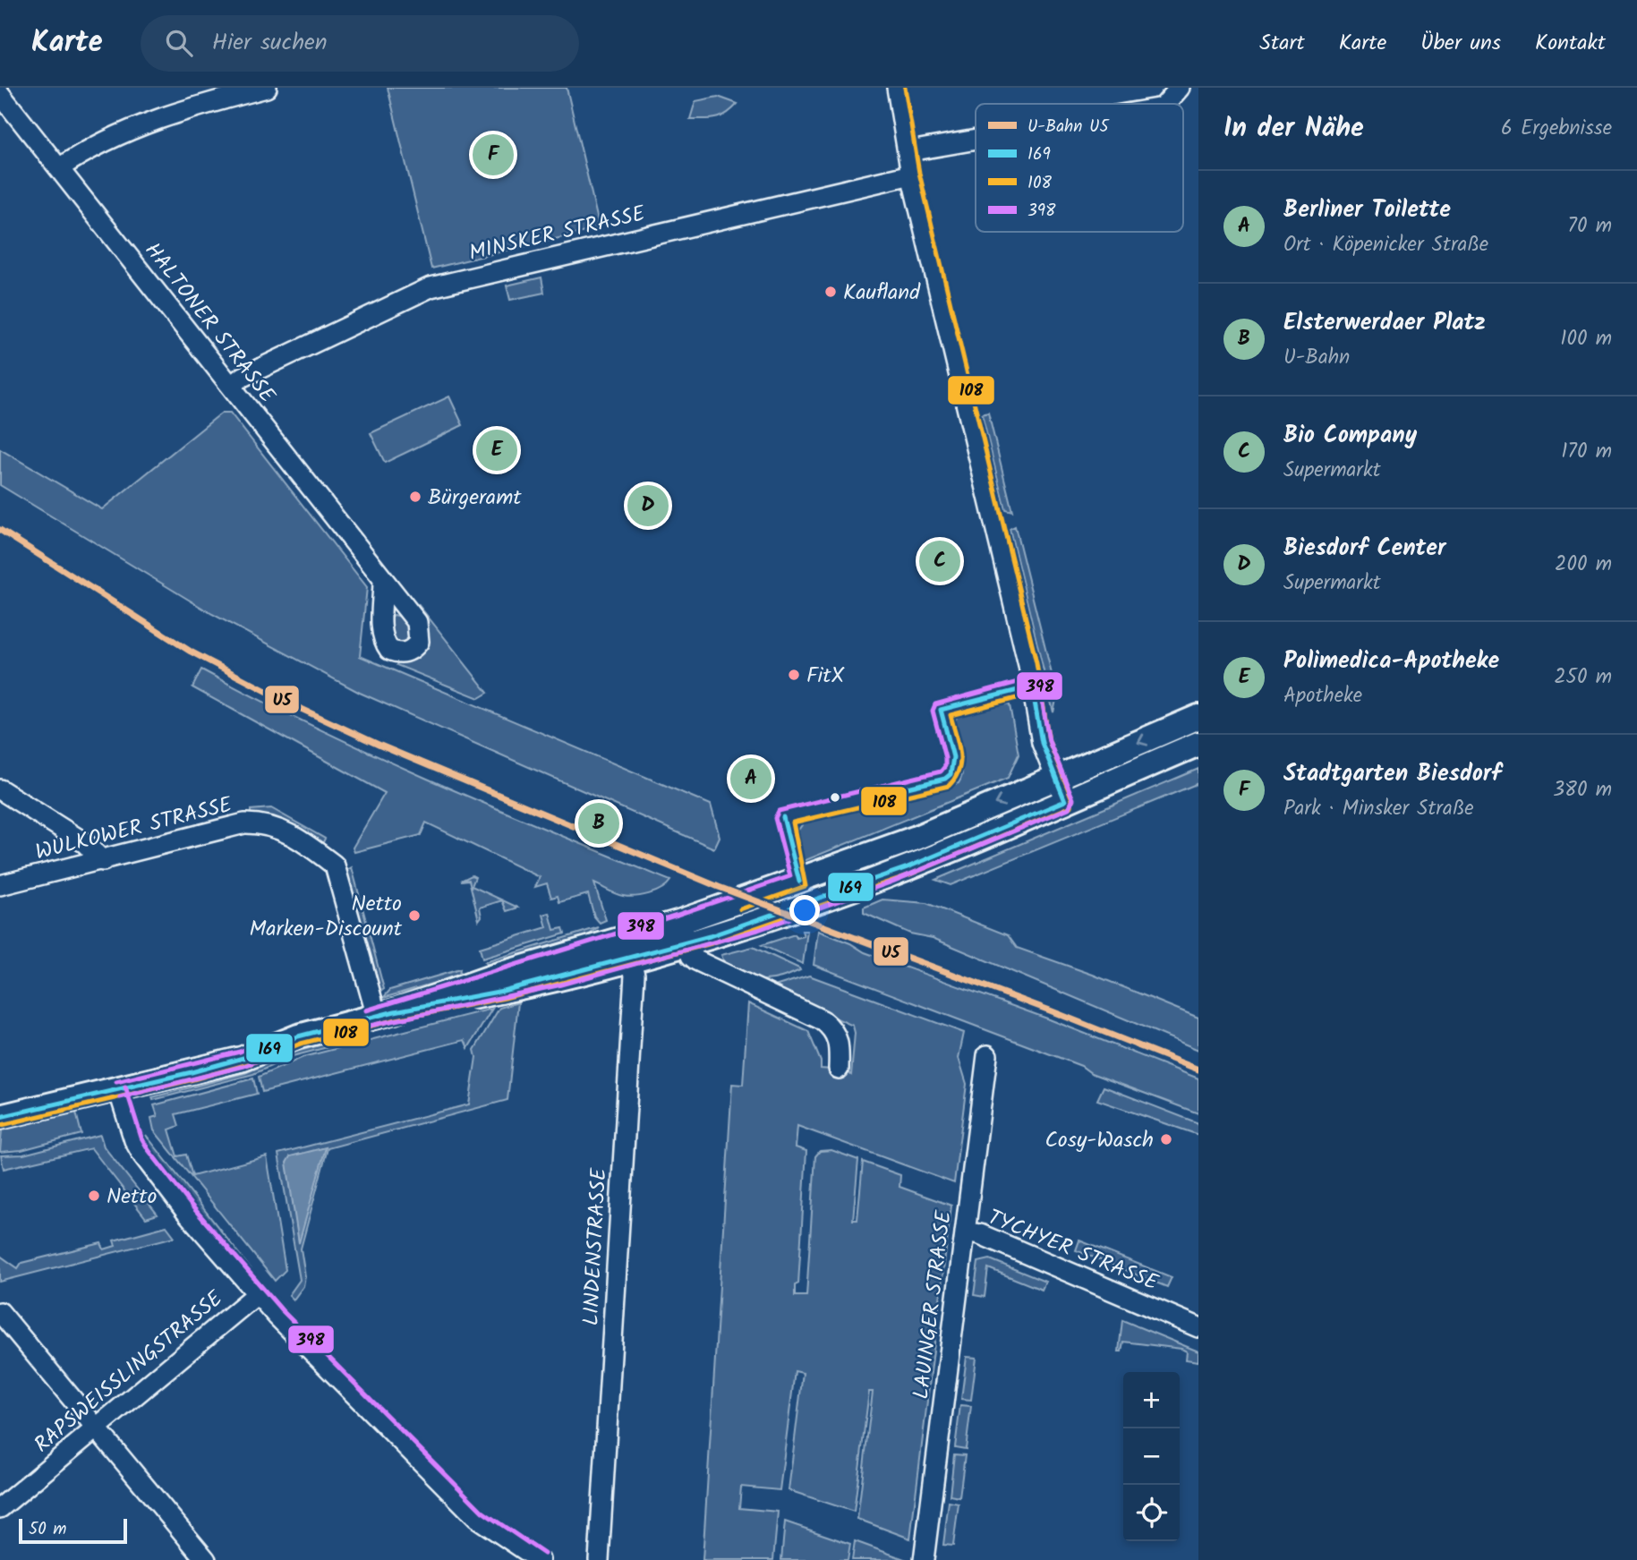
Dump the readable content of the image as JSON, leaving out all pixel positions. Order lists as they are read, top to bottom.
{
  "streets": {
    "street": [
      "MINSKER STRASSE",
      "HALTONER STRASSE",
      "WULKOWER STRASSE",
      "LINDENSTRASSE",
      "TYCHYER STRASSE",
      "LAUINGER STRASSE",
      "RAPSWEISSLINGSTRASSE"
    ]
  },
  "crossings": [
    ["MINSKER STRASSE", "HALTONER STRASSE"],
    ["TYCHYER STRASSE", "LAUINGER STRASSE"]
  ],
  "places": [
    "Kaufland",
    "Bürgeramt",
    "FitX",
    "Netto Marken-Discount",
    "Cosy-Wasch",
    "Netto"
  ],
  "lines": [
    "transit line 108",
    "metro line U5",
    "transit line 398",
    "transit line 169"
  ],
  "legend": [
    "U-Bahn U5",
    "169",
    "108",
    "398"
  ],
  "scale_bar": "50 m",
  "page": {
    "header": "Karte",
    "search": "Hier suchen",
    "nav": [
      "Start",
      "Karte",
      "Über uns",
      "Kontakt"
    ],
    "heading": ["In der Nähe", "6 Ergebnisse"],
    "pins": [
      "F",
      "E",
      "D",
      "C",
      "A",
      "B"
    ],
    "list": [
      {
        "mark": "A",
        "name": "Berliner Toilette",
        "note": "Ort · Köpenicker Straße",
        "value": "70 m"
      },
      {
        "mark": "B",
        "name": "Elsterwerdaer Platz",
        "note": "U-Bahn",
        "value": "100 m"
      },
      {
        "mark": "C",
        "name": "Bio Company",
        "note": "Supermarkt",
        "value": "170 m"
      },
      {
        "mark": "D",
        "name": "Biesdorf Center",
        "note": "Supermarkt",
        "value": "200 m"
      },
      {
        "mark": "E",
        "name": "Polimedica-Apotheke",
        "note": "Apotheke",
        "value": "250 m"
      },
      {
        "mark": "F",
        "name": "Stadtgarten Biesdorf",
        "note": "Park · Minsker Straße",
        "value": "380 m"
      }
    ],
    "map_buttons": ["+", "−"],
    "scale": "50 m"
  }
}
